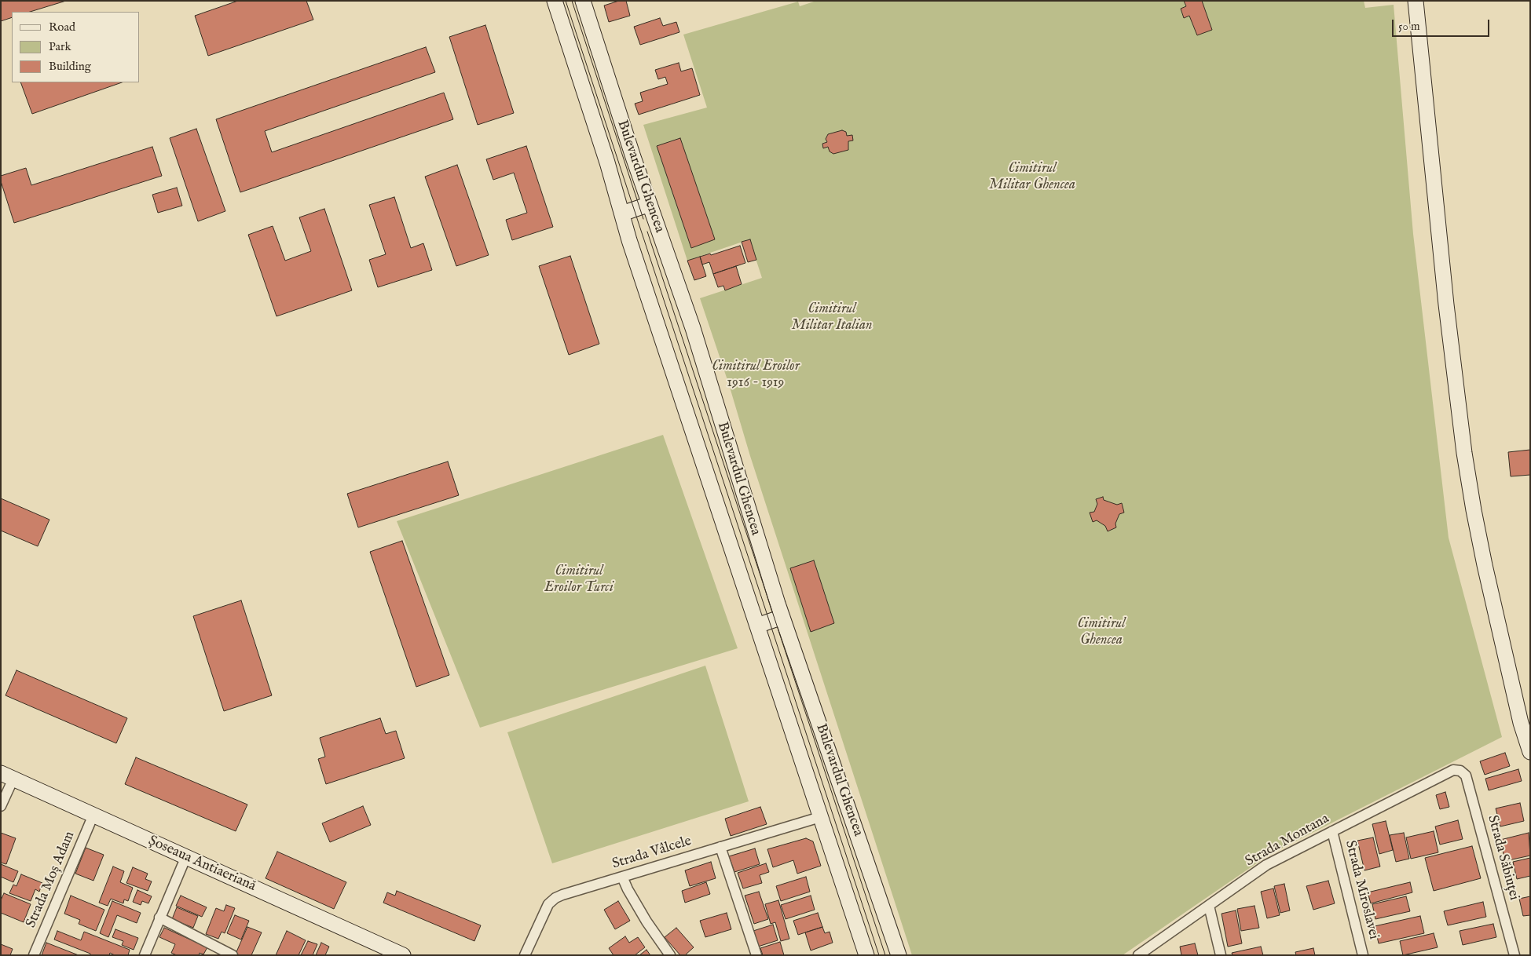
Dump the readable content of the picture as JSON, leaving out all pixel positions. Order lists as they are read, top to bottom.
{
  "streets": {
    "main road": ["Bulevardul Ghencea", "Șoseaua Antiaeriană"],
    "street": [
      "Strada Montana",
      "Strada Vâlcele",
      "Strada Săbiuței",
      "Strada Moș Adam",
      "Strada Miroslavei"
    ]
  },
  "crossings": [
    ["Bulevardul Ghencea", "Strada Vâlcele"],
    ["Strada Montana", "Strada Săbiuței"],
    ["Strada Montana", "Strada Miroslavei"],
    ["Șoseaua Antiaeriană", "Strada Moș Adam"]
  ],
  "parks": [
    "Cimitirul Militar Ghencea",
    "Cimitirul Militar Italian",
    "Cimitirul Eroilor 1916 - 1919",
    "Cimitirul Eroilor Turci",
    "Cimitirul Ghencea"
  ],
  "legend": ["Road", "Park", "Building"],
  "scale_bar": "50 m"
}
